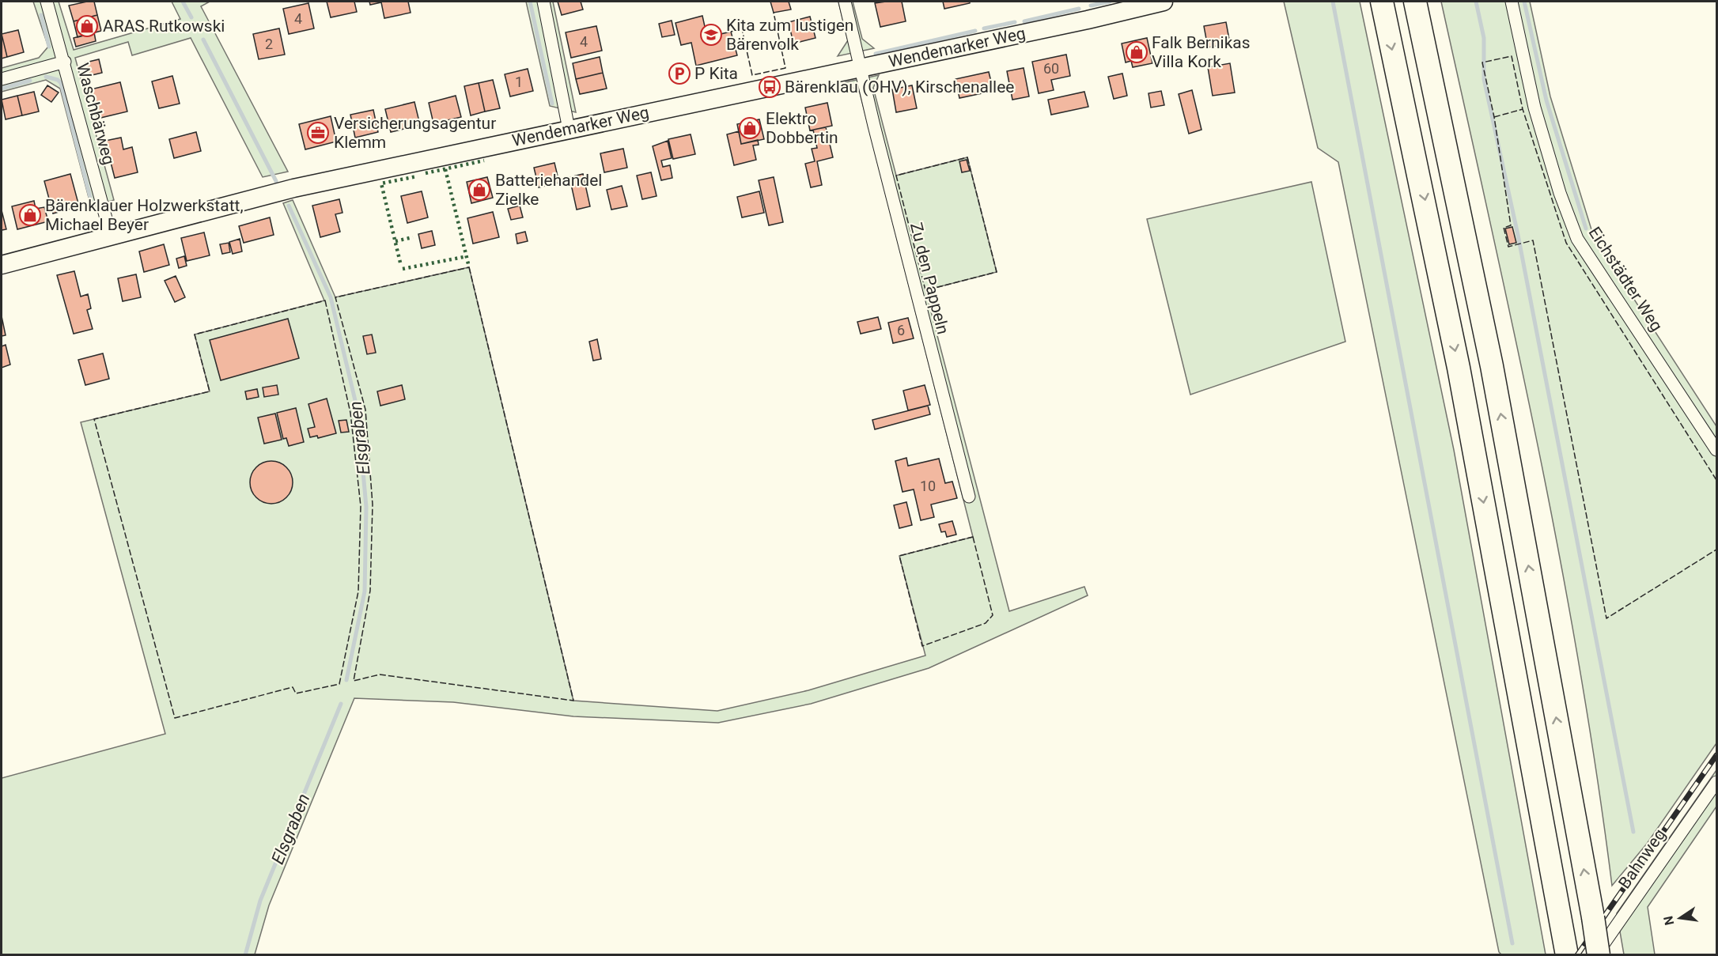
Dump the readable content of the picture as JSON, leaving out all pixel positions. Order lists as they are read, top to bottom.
{
  "streets": {
    "street": [
      "Wendemarker Weg",
      "Waschbärweg",
      "Zu den Pappeln",
      "Eichstädter Weg",
      "Bahnweg"
    ]
  },
  "crossings": [
    ["Wendemarker Weg", "Waschbärweg"],
    ["Wendemarker Weg", "Zu den Pappeln"]
  ],
  "water": ["Elsgraben"],
  "places": {
    "shop": [
      "ARAS Rutkowski",
      "Falk Bernikas Villa Kork",
      "Elektro Dobbertin",
      "Batteriehandel Zielke",
      "Bärenklauer Holzwerkstatt, Michael Beyer"
    ],
    "school or university": ["Kita zum lustigen Bärenvolk"],
    "parking": ["P Kita"],
    "bus stop": ["Bärenklau (OHV), Kirschenallee"],
    "office": ["Versicherungsagentur Klemm"]
  },
  "house_numbers": [
    "4",
    "4",
    "2",
    "60",
    "1",
    "6",
    "10"
  ],
  "north": "left"
}
